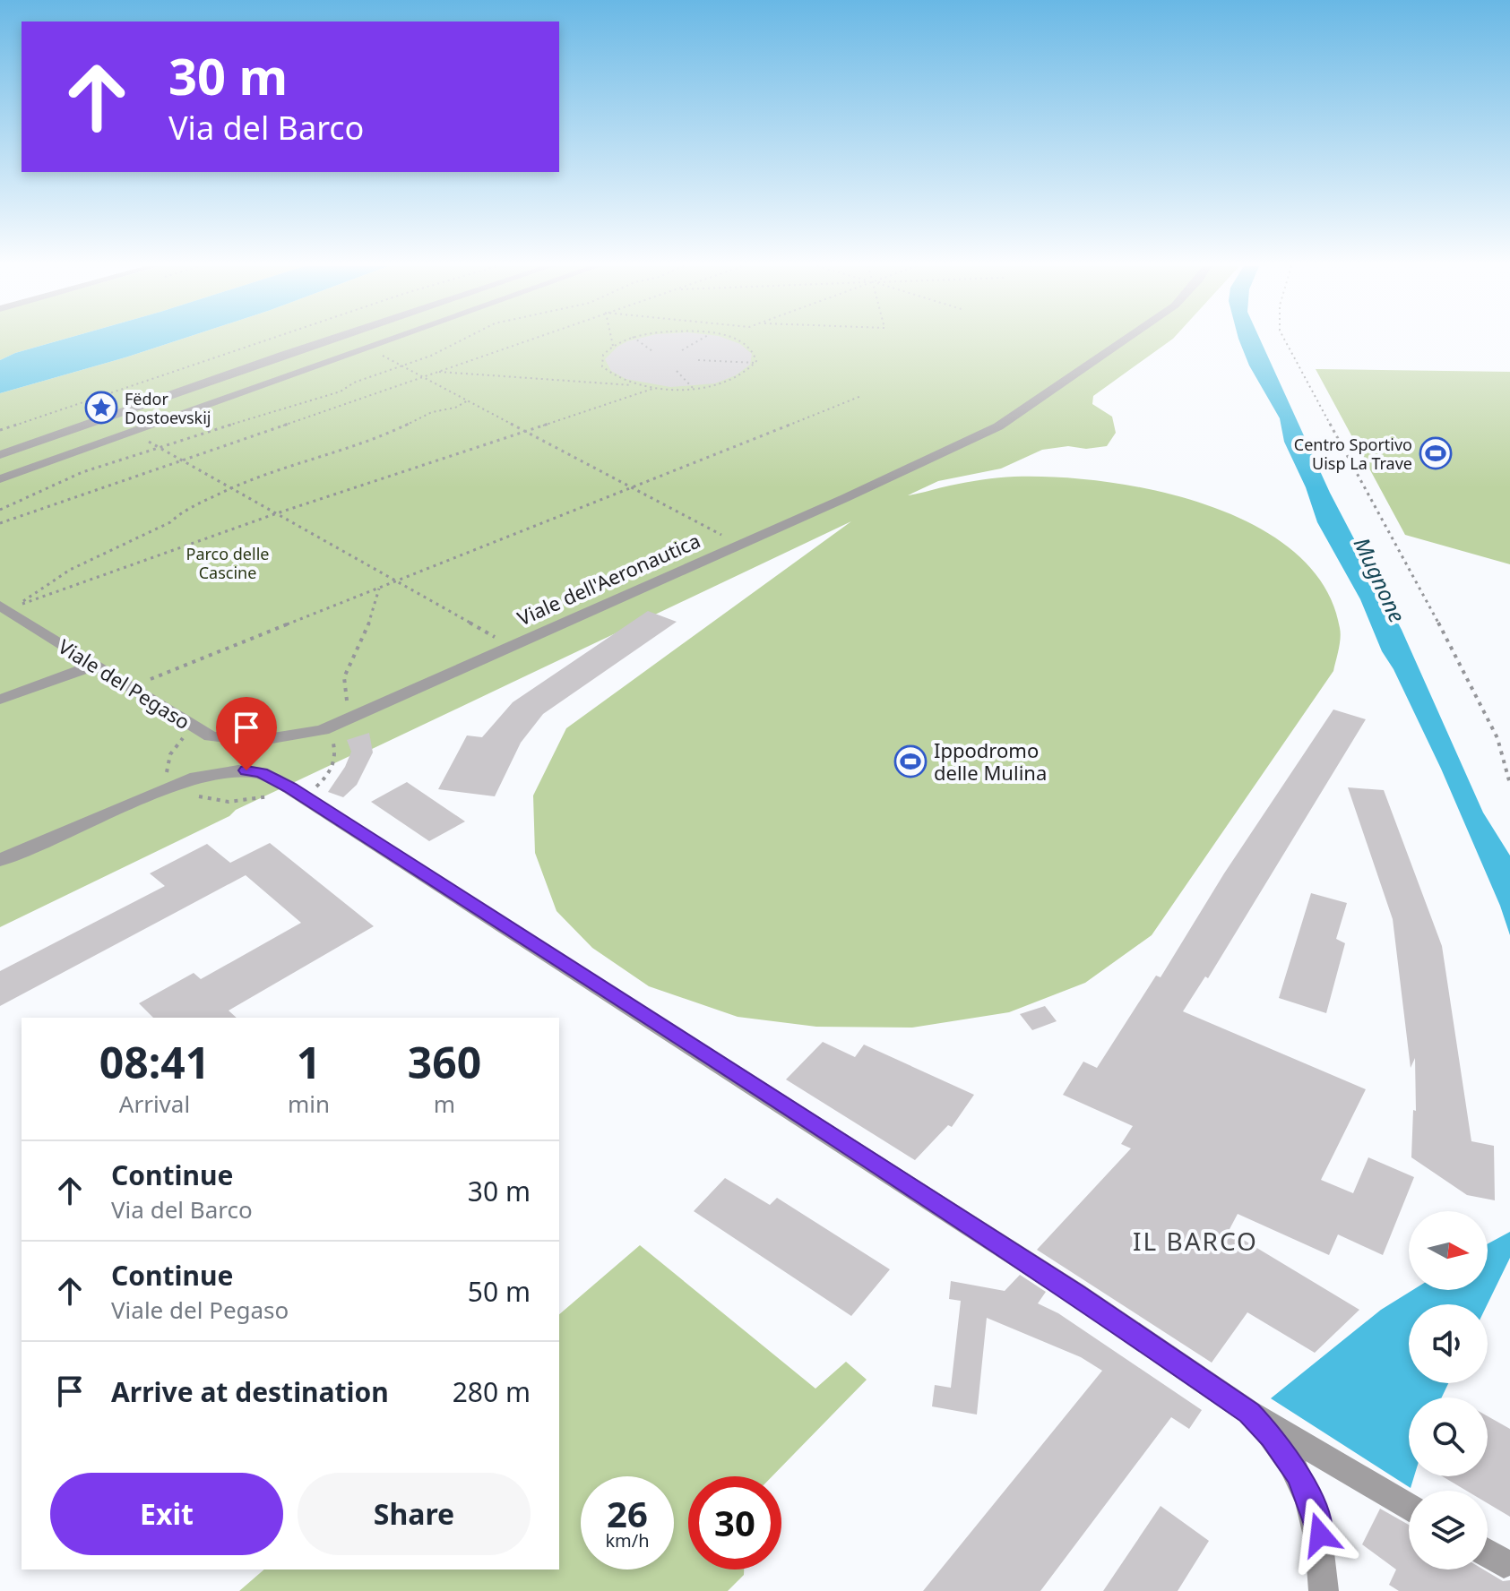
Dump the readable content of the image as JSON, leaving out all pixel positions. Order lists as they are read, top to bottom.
{
  "streets": {
    "street": ["Viale dell'Aeronautica", "Viale del Pegaso"]
  },
  "crossings": [
    ["Viale dell'Aeronautica", "Viale del Pegaso"]
  ],
  "districts": ["IL BARCO"],
  "water": ["Mugnone"],
  "parks": ["Parco delle Cascine"],
  "places": {
    "place": ["Fëdor Dostoevskij"],
    "sports": ["Centro Sportivo Uisp La Trave", "Ippodromo delle Mulina"]
  },
  "north": "right",
  "page": {
    "turn": ["30 m", "Via del Barco"],
    "eta": [
      "08:41",
      "Arrival",
      "1",
      "min",
      "360",
      "m"
    ],
    "list": [
      {
        "name": "Continue",
        "note": "Via del Barco",
        "value": "30 m"
      },
      {
        "name": "Continue",
        "note": "Viale del Pegaso",
        "value": "50 m"
      },
      {
        "name": "Arrive at destination",
        "value": "280 m"
      }
    ],
    "buttons": ["Exit", "Share"],
    "speed": "26 km/h",
    "limit": "30"
  }
}
